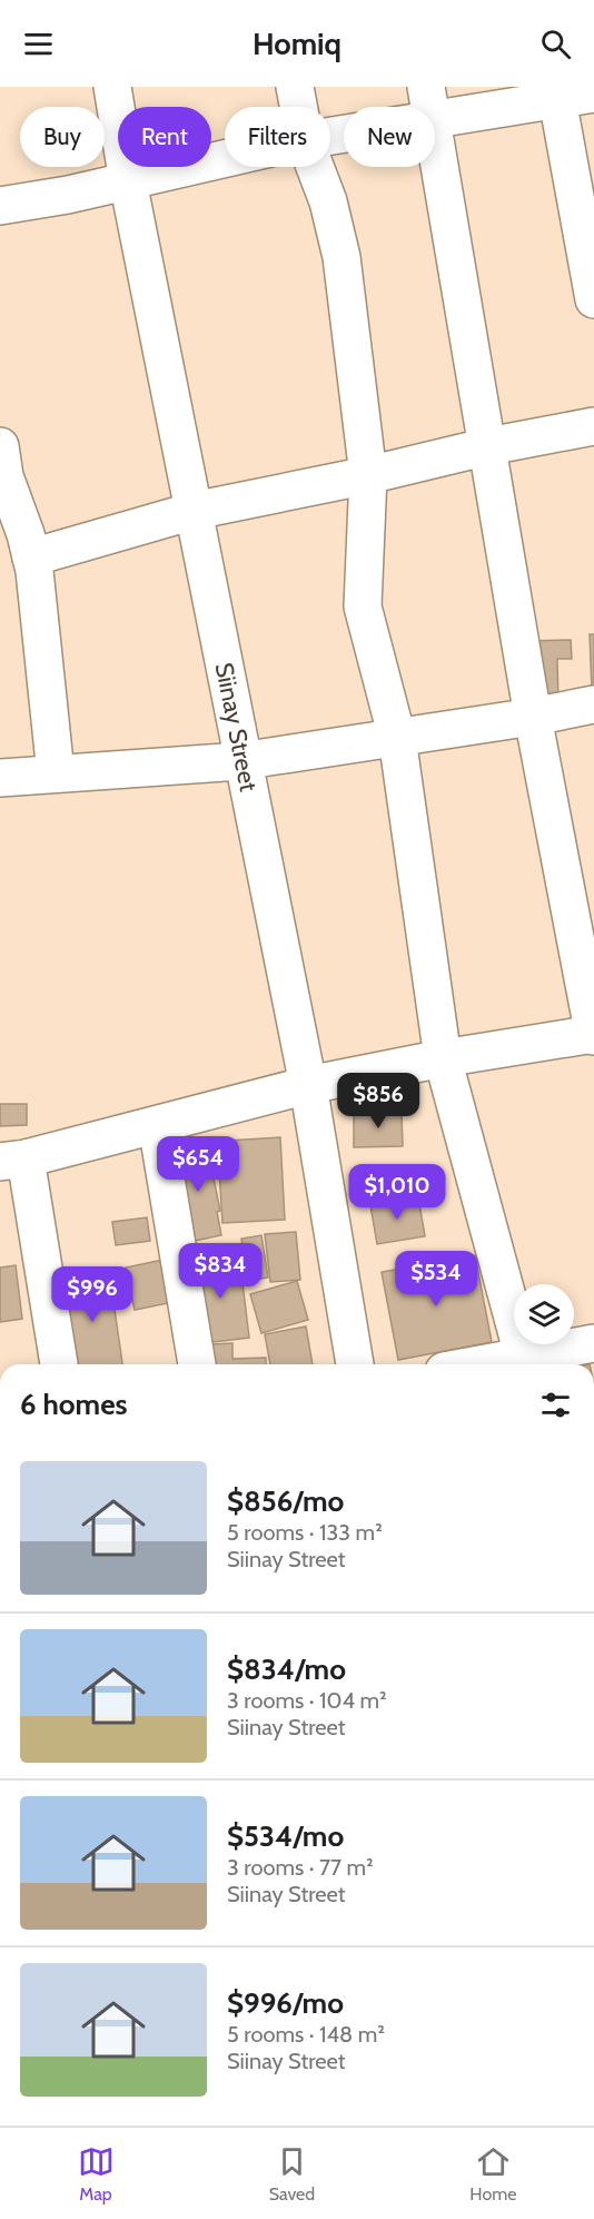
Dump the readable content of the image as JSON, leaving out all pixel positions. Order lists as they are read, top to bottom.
{
  "streets": {
    "street": ["Siinay Street"]
  },
  "page": {
    "header": "Homiq",
    "chip": [
      "Buy",
      "Rent",
      "Filters",
      "New"
    ],
    "price": [
      "$856",
      "$654",
      "$1,010",
      "$834",
      "$534",
      "$996"
    ],
    "heading": "6 homes",
    "list": [
      {
        "name": "$856/mo",
        "note": "5 rooms · 133 m² · Siinay Street"
      },
      {
        "name": "$834/mo",
        "note": "3 rooms · 104 m² · Siinay Street"
      },
      {
        "name": "$534/mo",
        "note": "3 rooms · 77 m² · Siinay Street"
      },
      {
        "name": "$996/mo",
        "note": "5 rooms · 148 m² · Siinay Street"
      }
    ],
    "tabs": ["Map", "Saved", "Home"]
  }
}
